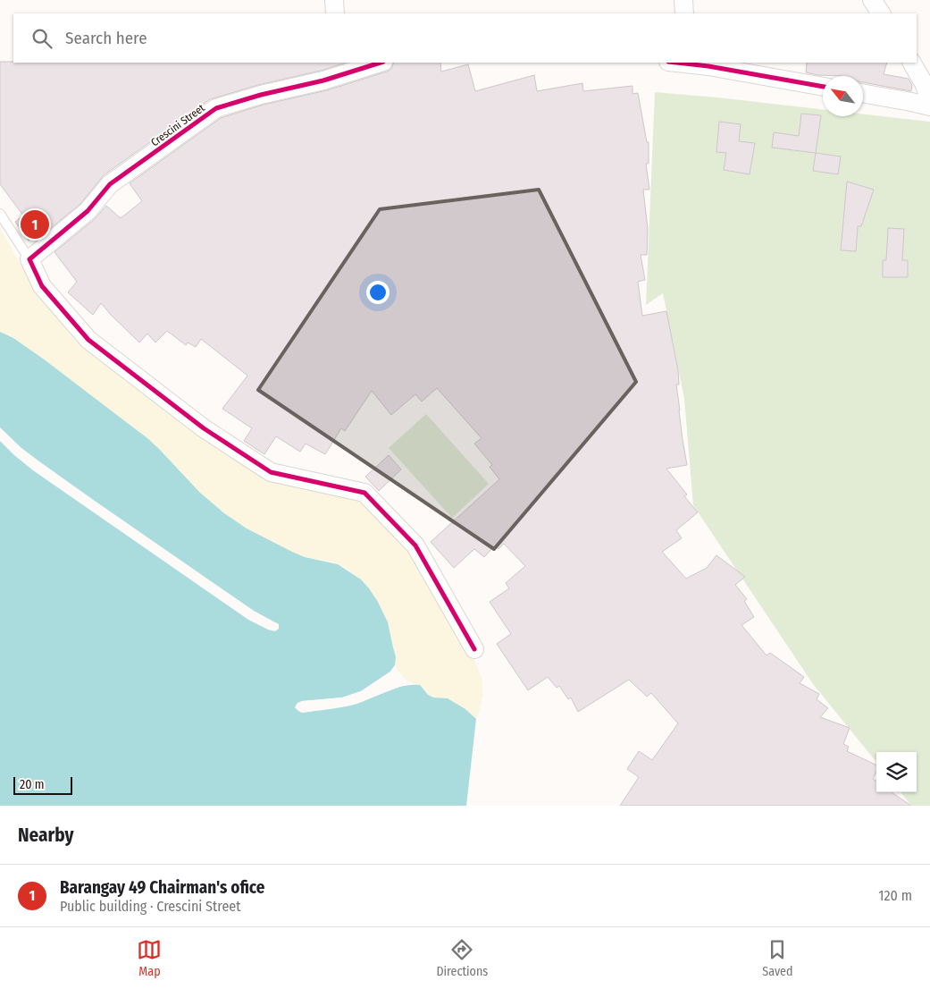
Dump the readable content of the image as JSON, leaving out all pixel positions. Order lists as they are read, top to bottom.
{
  "streets": {
    "street": ["Crescini Street"]
  },
  "scale_bar": "20 m",
  "north": "top left",
  "page": {
    "search": "Search here",
    "pins": "1",
    "scale": "20 m",
    "heading": "Nearby",
    "list": [
      {
        "mark": "1",
        "name": "Barangay 49 Chairman's ofice",
        "note": "Public building · Crescini Street",
        "value": "120 m"
      }
    ],
    "nav": ["Map", "Directions", "Saved"]
  }
}
